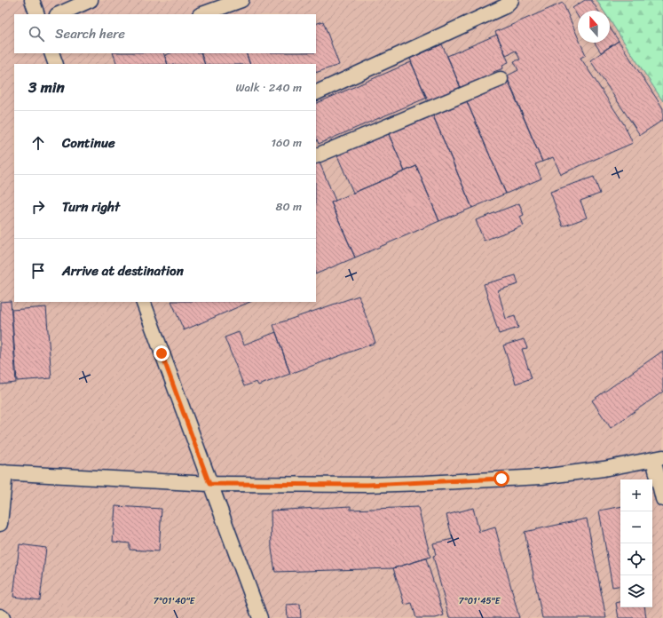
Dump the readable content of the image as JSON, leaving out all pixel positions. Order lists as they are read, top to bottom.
{
  "north": "top",
  "page": {
    "search": "Search here",
    "heading": ["3 min", "Walk · 240 m"],
    "list": [
      ["Continue", "160 m"],
      ["Turn right", "80 m"],
      "Arrive at destination"
    ],
    "map_buttons": ["+", "−"]
  },
  "coordinates": ["7°01'40\"E", "7°01'45\"E"]
}
